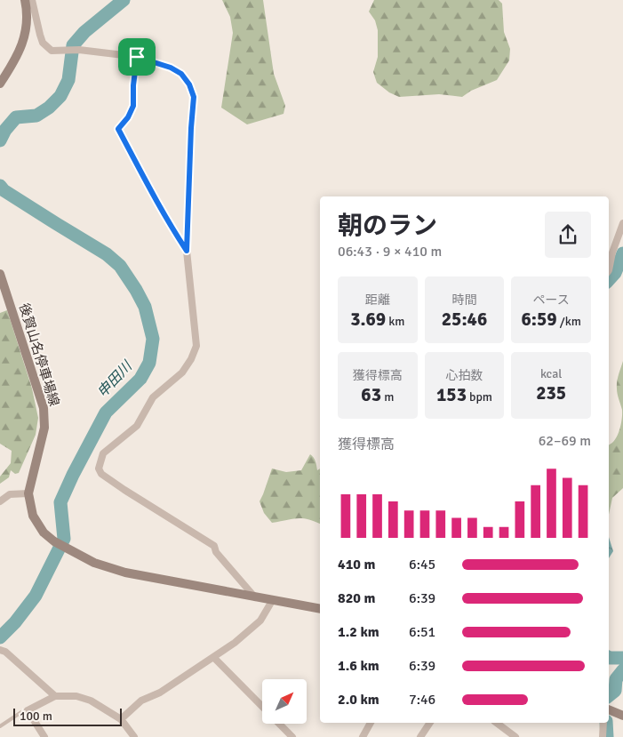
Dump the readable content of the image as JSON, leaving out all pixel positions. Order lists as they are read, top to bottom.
{
  "streets": {
    "main road": ["後賀山名停車場線"]
  },
  "water": ["申田川"],
  "scale_bar": "100 m",
  "north": "top right",
  "page": {
    "heading": ["朝のラン", "06:43 · 9 × 410 m"],
    "stats": [
      ["距離", "3.69 km"],
      ["時間", "25:46"],
      ["ペース", "6:59 /km"],
      ["獲得標高", "63 m"],
      ["心拍数", "153 bpm"],
      ["kcal", "235"]
    ],
    "chart": ["獲得標高", "62–69 m"],
    "list": [
      {
        "name": "410 m",
        "note": "6:45"
      },
      {
        "name": "820 m",
        "note": "6:39"
      },
      {
        "name": "1.2 km",
        "note": "6:51"
      },
      {
        "name": "1.6 km",
        "note": "6:39"
      },
      {
        "name": "2.0 km",
        "note": "7:46"
      }
    ],
    "scale": "100 m"
  }
}
